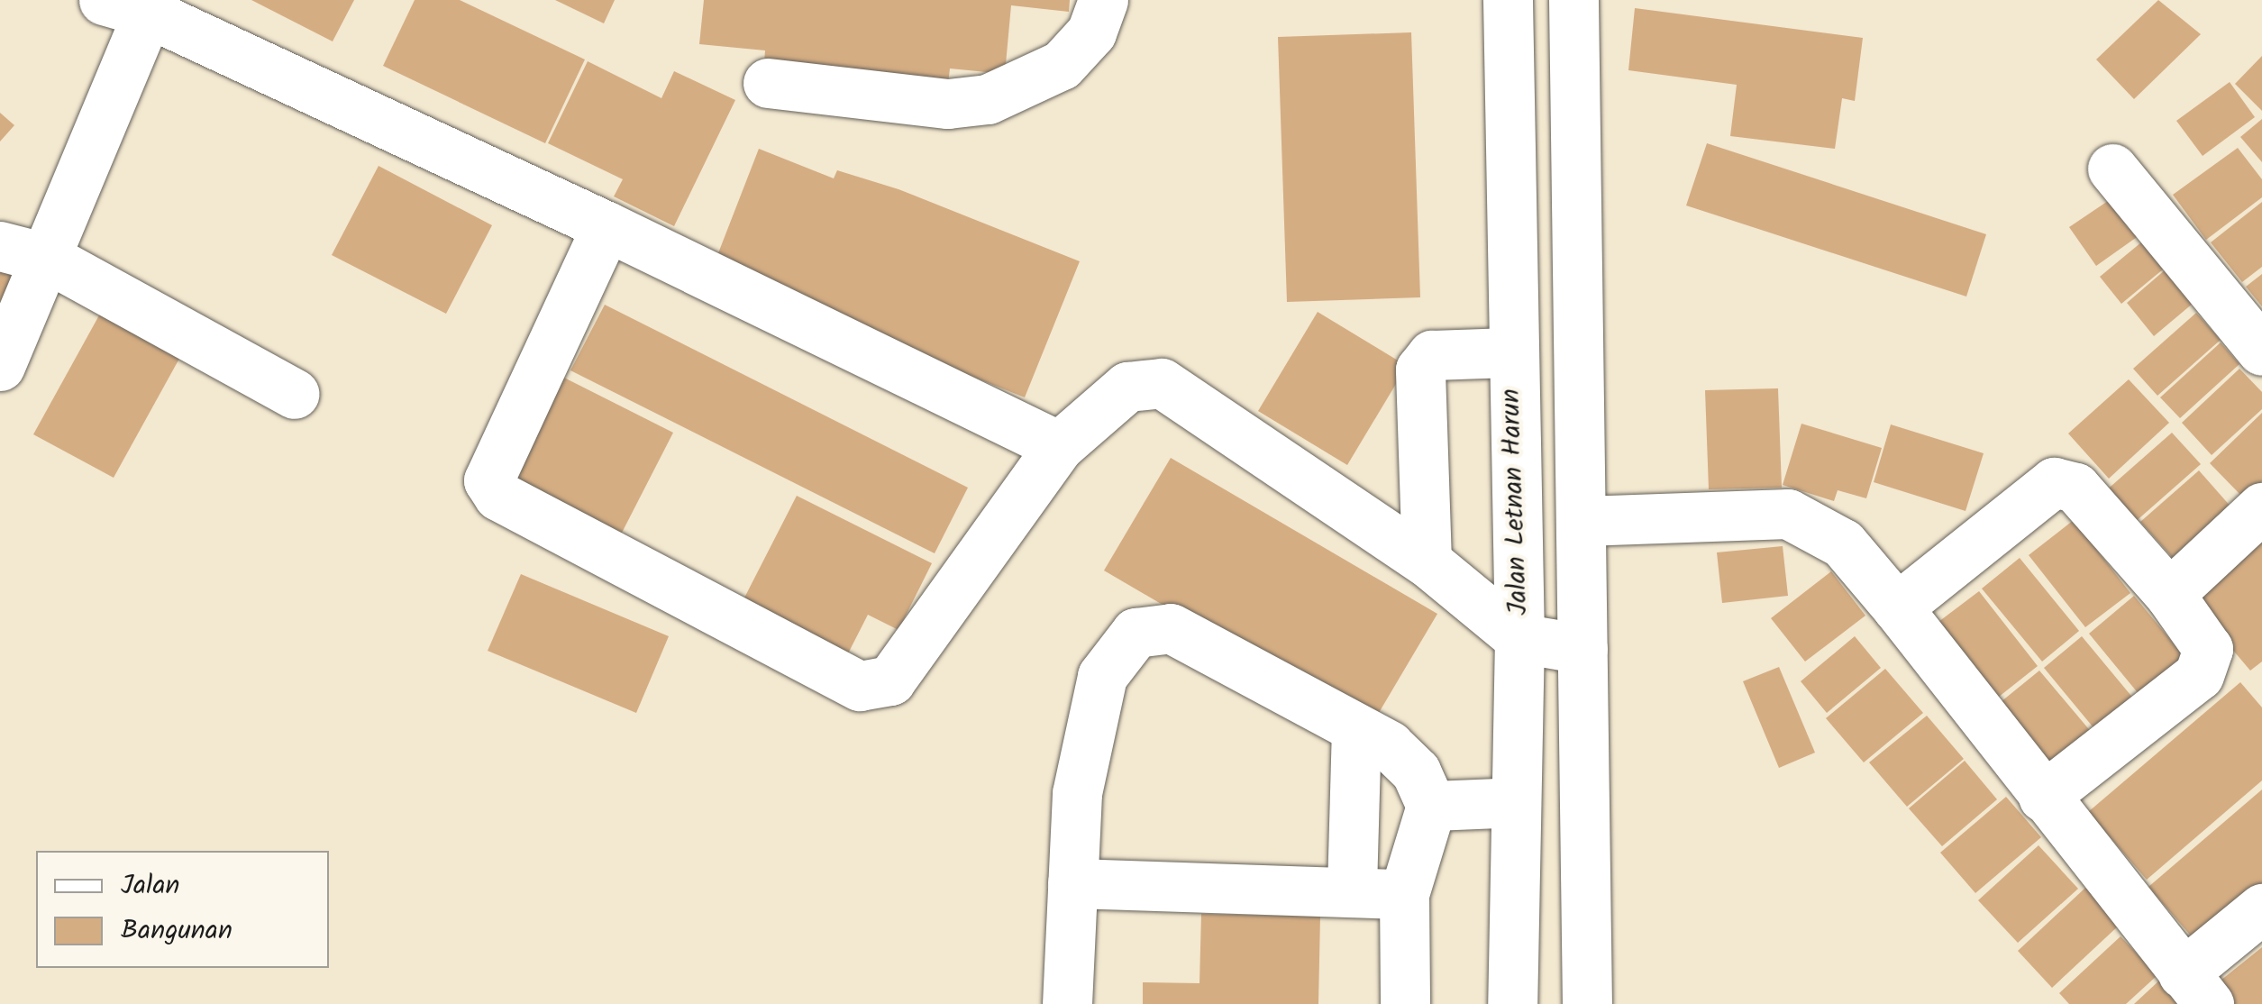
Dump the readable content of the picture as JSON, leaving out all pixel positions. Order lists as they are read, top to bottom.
{
  "streets": {
    "street": ["Jalan Letnan Harun"]
  },
  "legend": ["Jalan", "Bangunan"]
}
